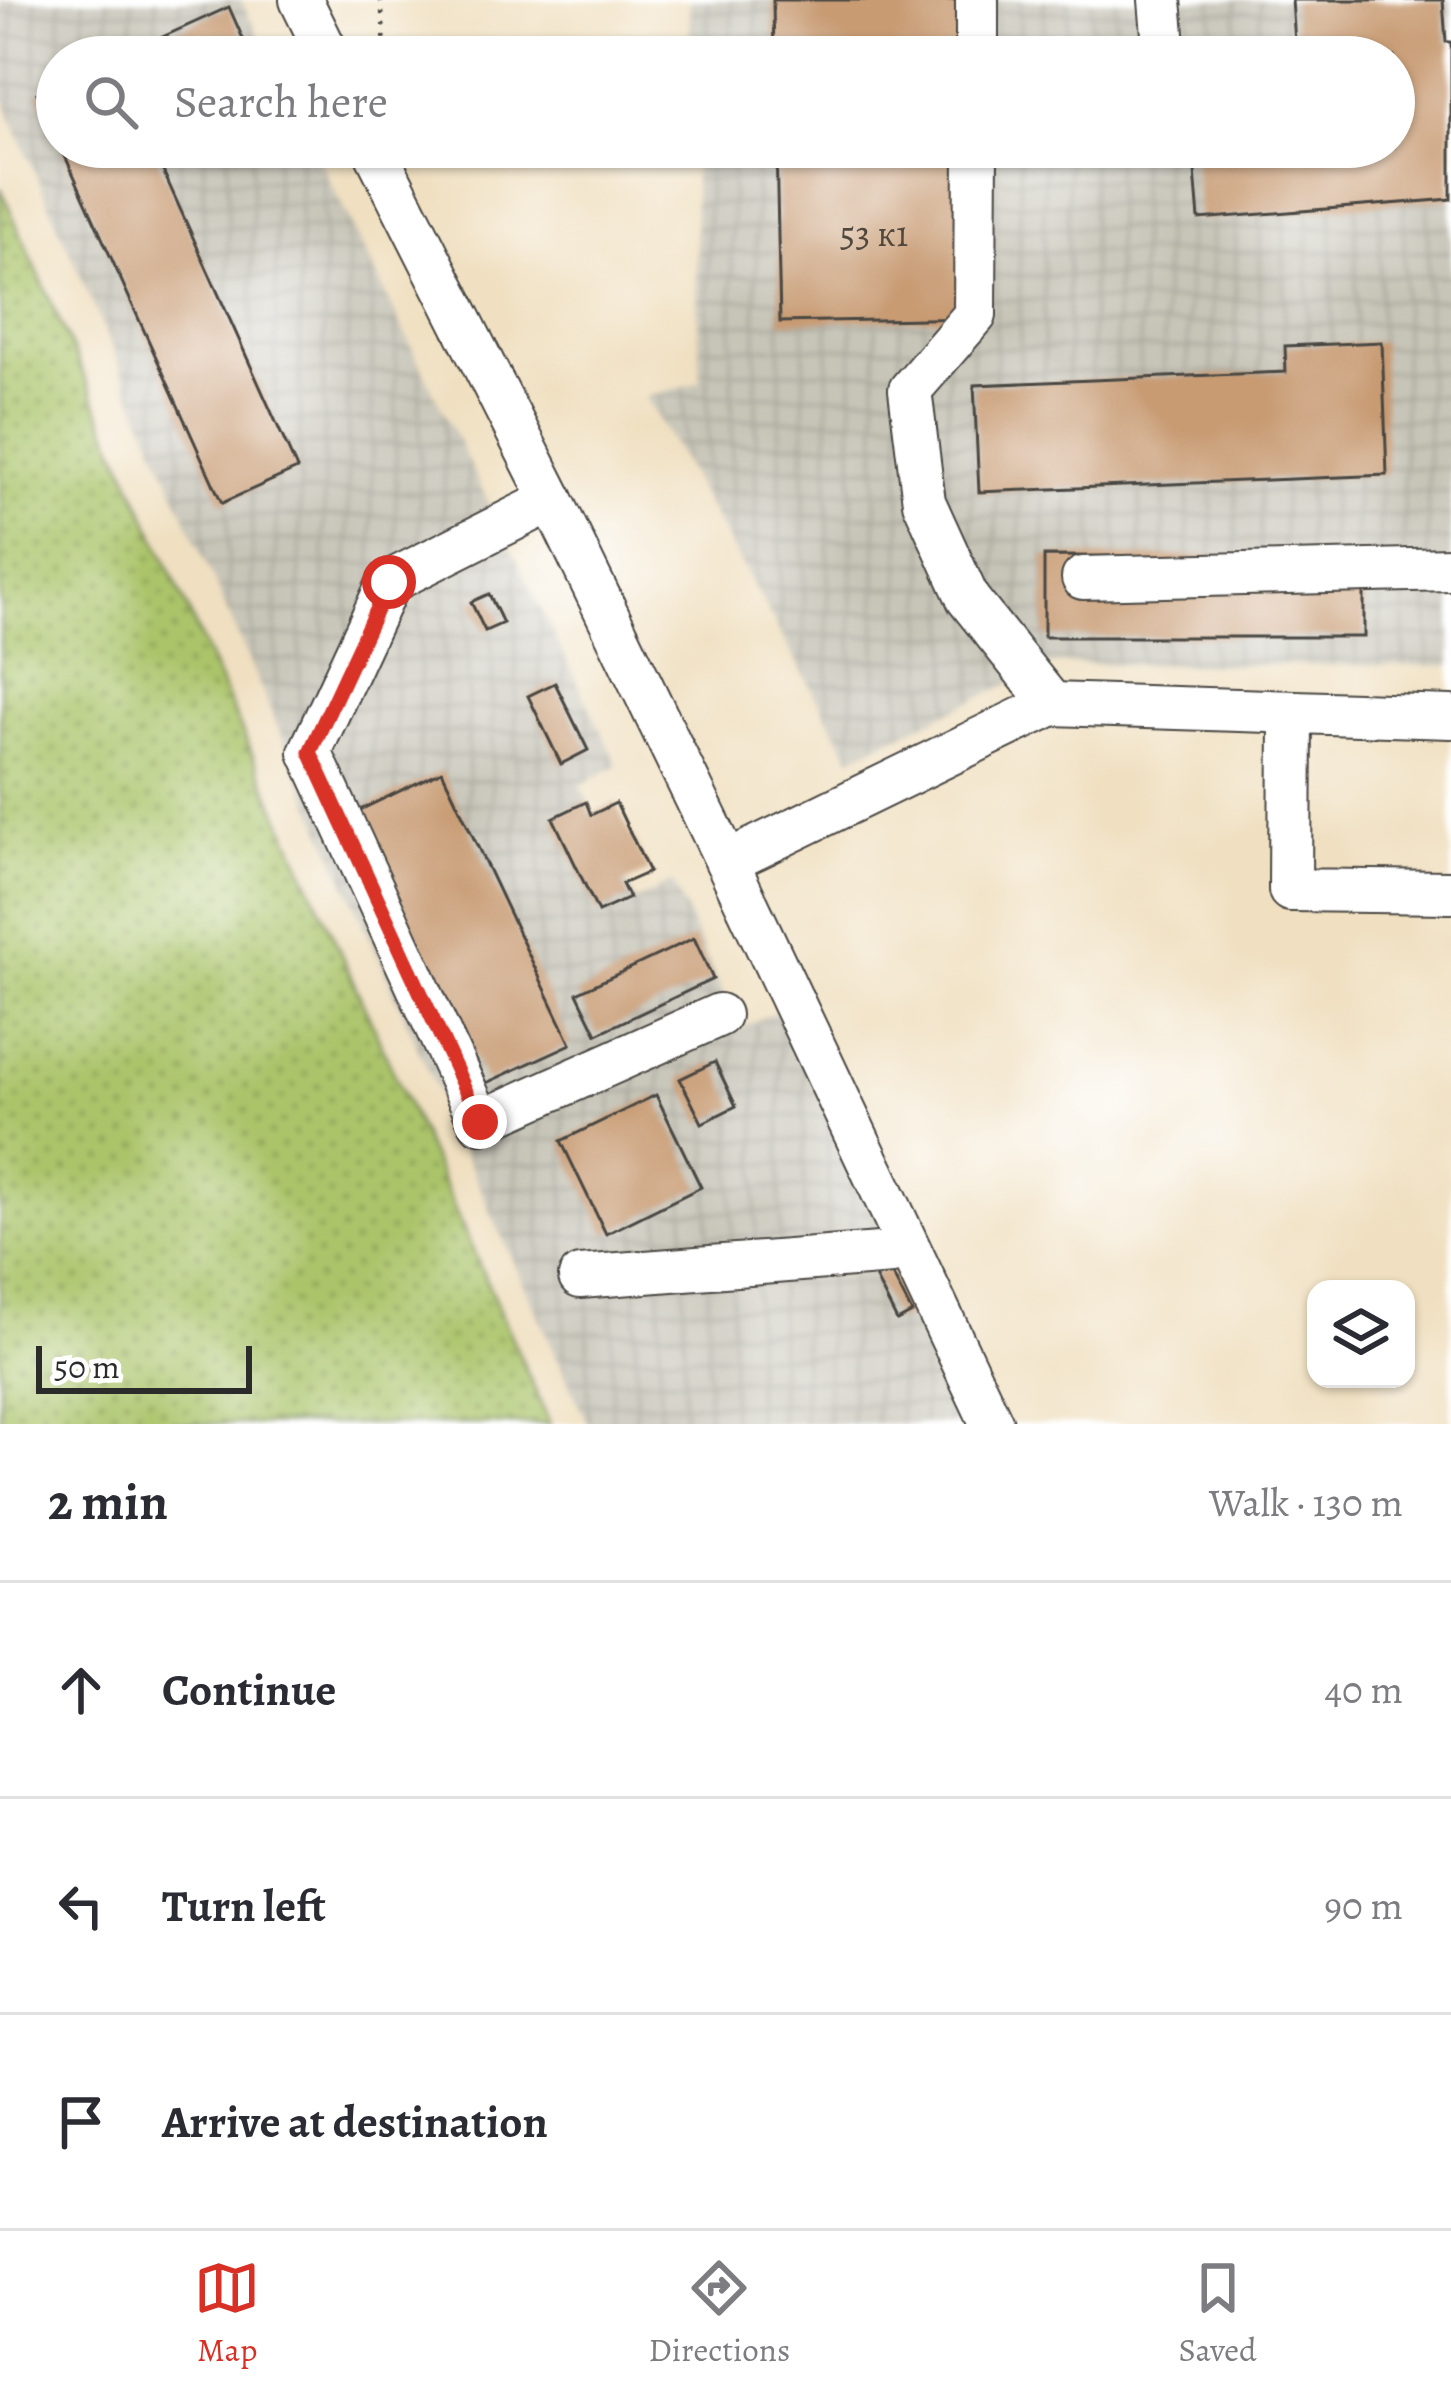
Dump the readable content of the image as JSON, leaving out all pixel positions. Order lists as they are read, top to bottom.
{
  "house_numbers": ["53 к1"],
  "scale_bar": "50 m",
  "page": {
    "search": "Search here",
    "scale": "50 m",
    "heading": ["2 min", "Walk · 130 m"],
    "list": [
      ["Continue", "40 m"],
      ["Turn left", "90 m"],
      "Arrive at destination"
    ],
    "nav": ["Map", "Directions", "Saved"]
  }
}
